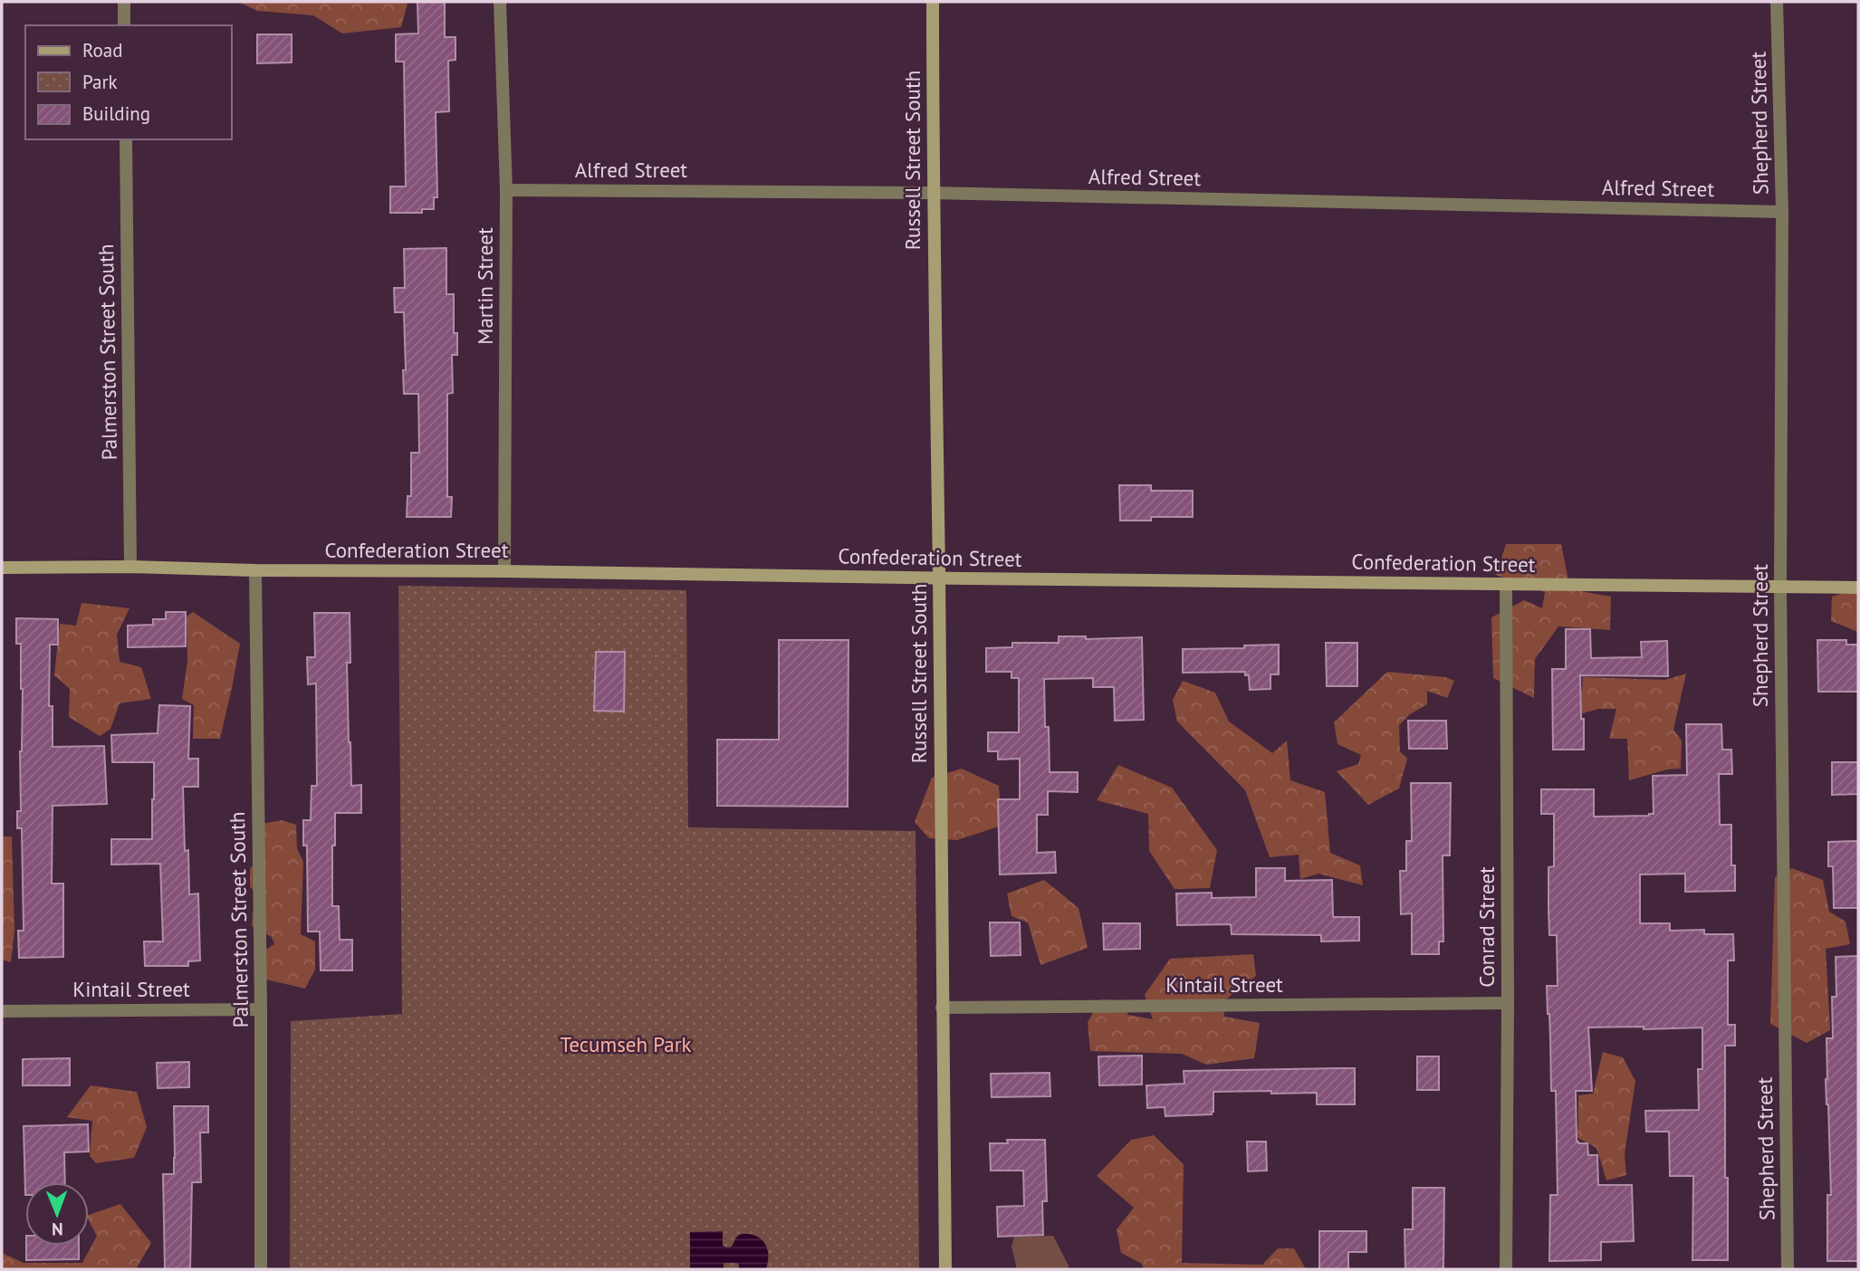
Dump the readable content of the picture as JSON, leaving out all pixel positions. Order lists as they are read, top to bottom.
{
  "streets": {
    "main road": ["Russell Street South", "Confederation Street"],
    "street": [
      "Shepherd Street",
      "Alfred Street",
      "Martin Street",
      "Palmerston Street South",
      "Conrad Street",
      "Kintail Street"
    ]
  },
  "crossings": [
    ["Shepherd Street", "Alfred Street"],
    ["Shepherd Street", "Confederation Street"],
    ["Russell Street South", "Alfred Street"],
    ["Russell Street South", "Confederation Street"],
    ["Russell Street South", "Kintail Street"],
    ["Alfred Street", "Martin Street"],
    ["Martin Street", "Confederation Street"],
    ["Palmerston Street South", "Confederation Street"],
    ["Palmerston Street South", "Kintail Street"],
    ["Confederation Street", "Conrad Street"],
    ["Conrad Street", "Kintail Street"]
  ],
  "parks": ["Tecumseh Park"],
  "legend": ["Road", "Park", "Building"],
  "north": "bottom"
}
